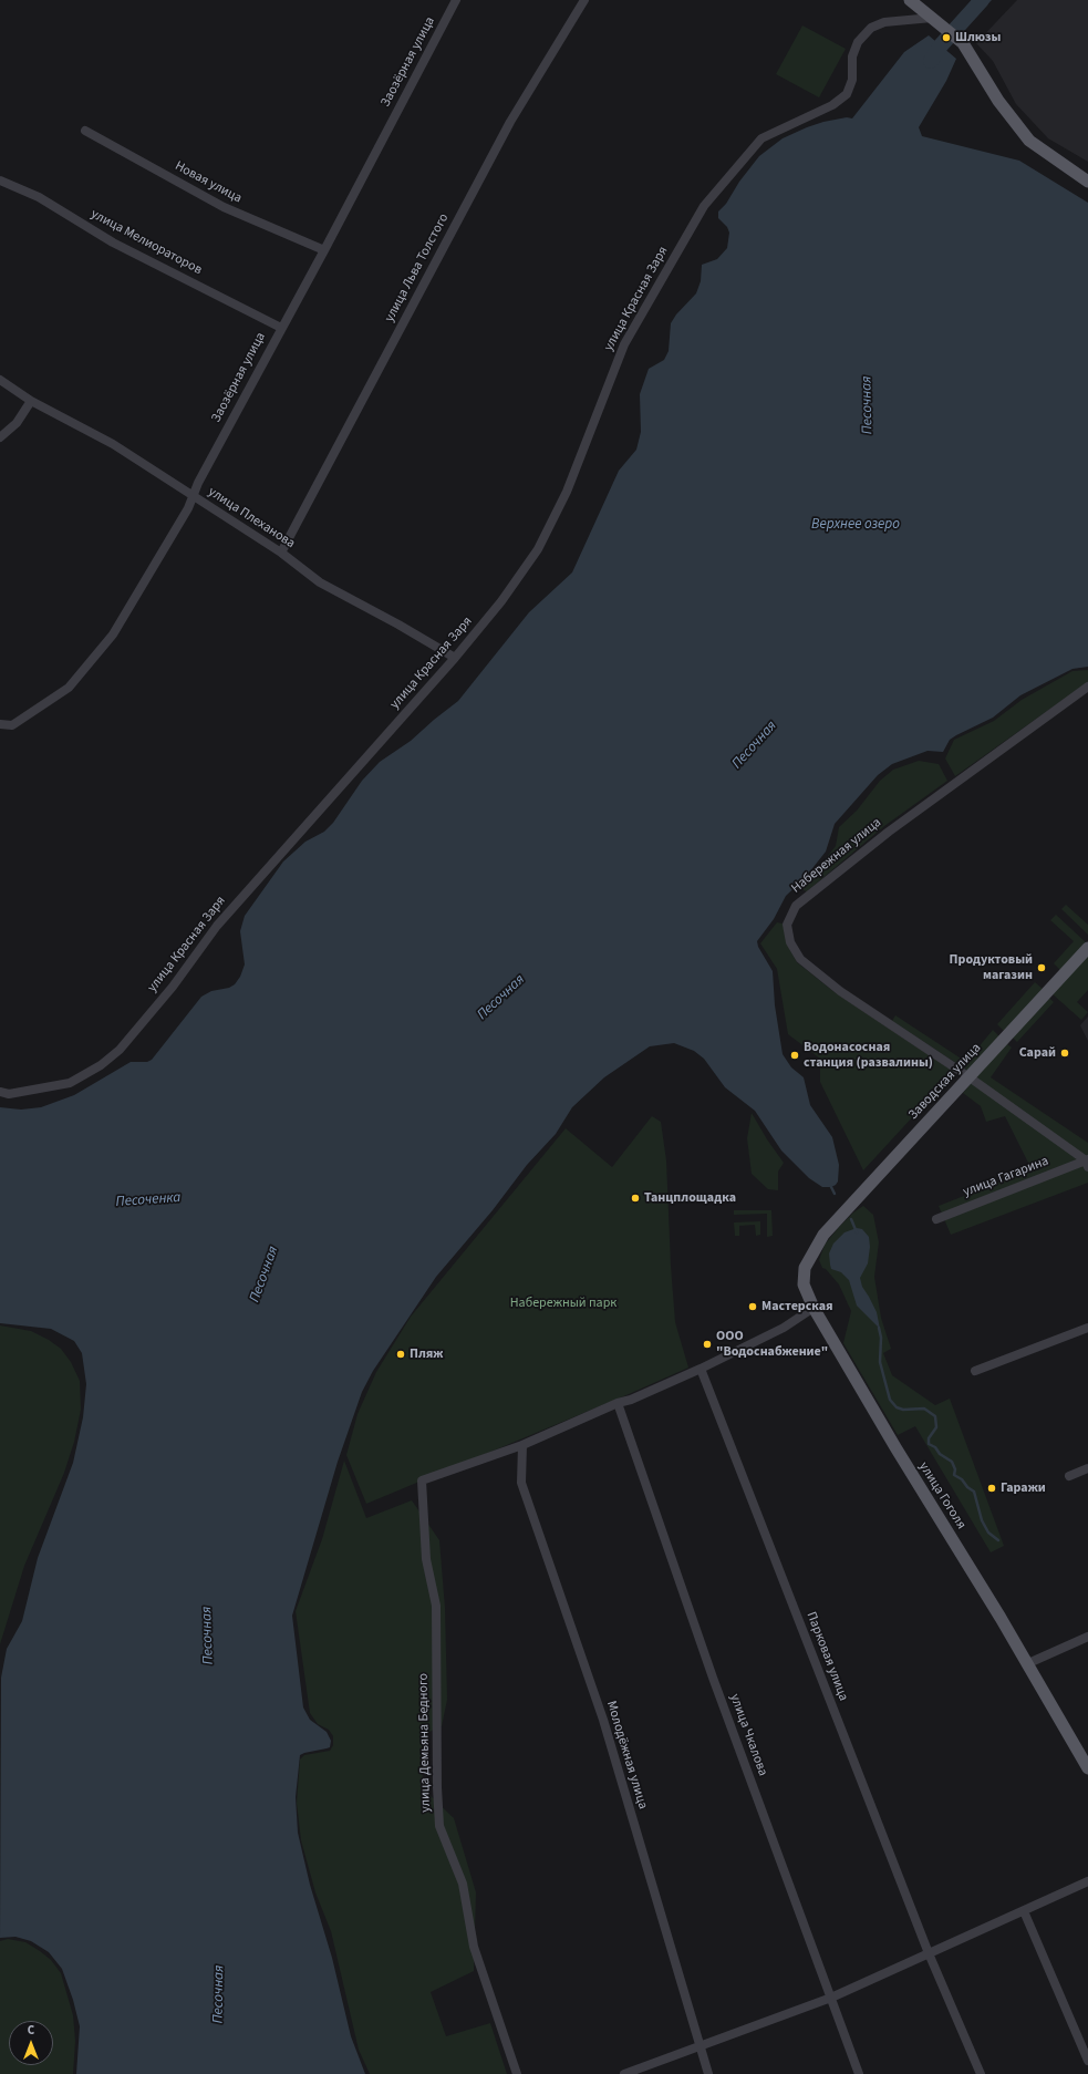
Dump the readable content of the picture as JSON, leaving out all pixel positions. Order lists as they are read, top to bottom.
{
  "streets": {
    "main road": ["Заводская улица", "улица Гоголя"],
    "street": [
      "Заозёрная улица",
      "Новая улица",
      "улица Мелиораторов",
      "улица Льва Толстого",
      "улица Красная Заря",
      "улица Плеханова",
      "Набережная улица",
      "улица Гагарина",
      "Парковая улица",
      "улица Чкалова",
      "улица Демьяна Бедного",
      "Молодёжная улица"
    ]
  },
  "crossings": [
    ["Заозёрная улица", "Новая улица"],
    ["Заозёрная улица", "улица Мелиораторов"],
    ["Заозёрная улица", "улица Плеханова"],
    ["улица Льва Толстого", "улица Плеханова"],
    ["улица Красная Заря", "улица Плеханова"],
    ["Набережная улица", "Заводская улица"],
    ["Набережная улица", "улица Гагарина"],
    ["Заводская улица", "улица Гагарина"],
    ["Заводская улица", "улица Гоголя"],
    ["улица Демьяна Бедного", "Молодёжная улица"]
  ],
  "water": ["Песочная", "Верхнее озеро", "Песоченка"],
  "parks": ["Набережный парк"],
  "places": [
    "Шлюзы",
    "Продуктовый магазин",
    "Сарай",
    "Водонасосная станция (развалины)",
    "Танцплощадка",
    "Мастерская",
    "ООО \"Водоснабжение\"",
    "Пляж",
    "Гаражи"
  ],
  "north": "top"
}
